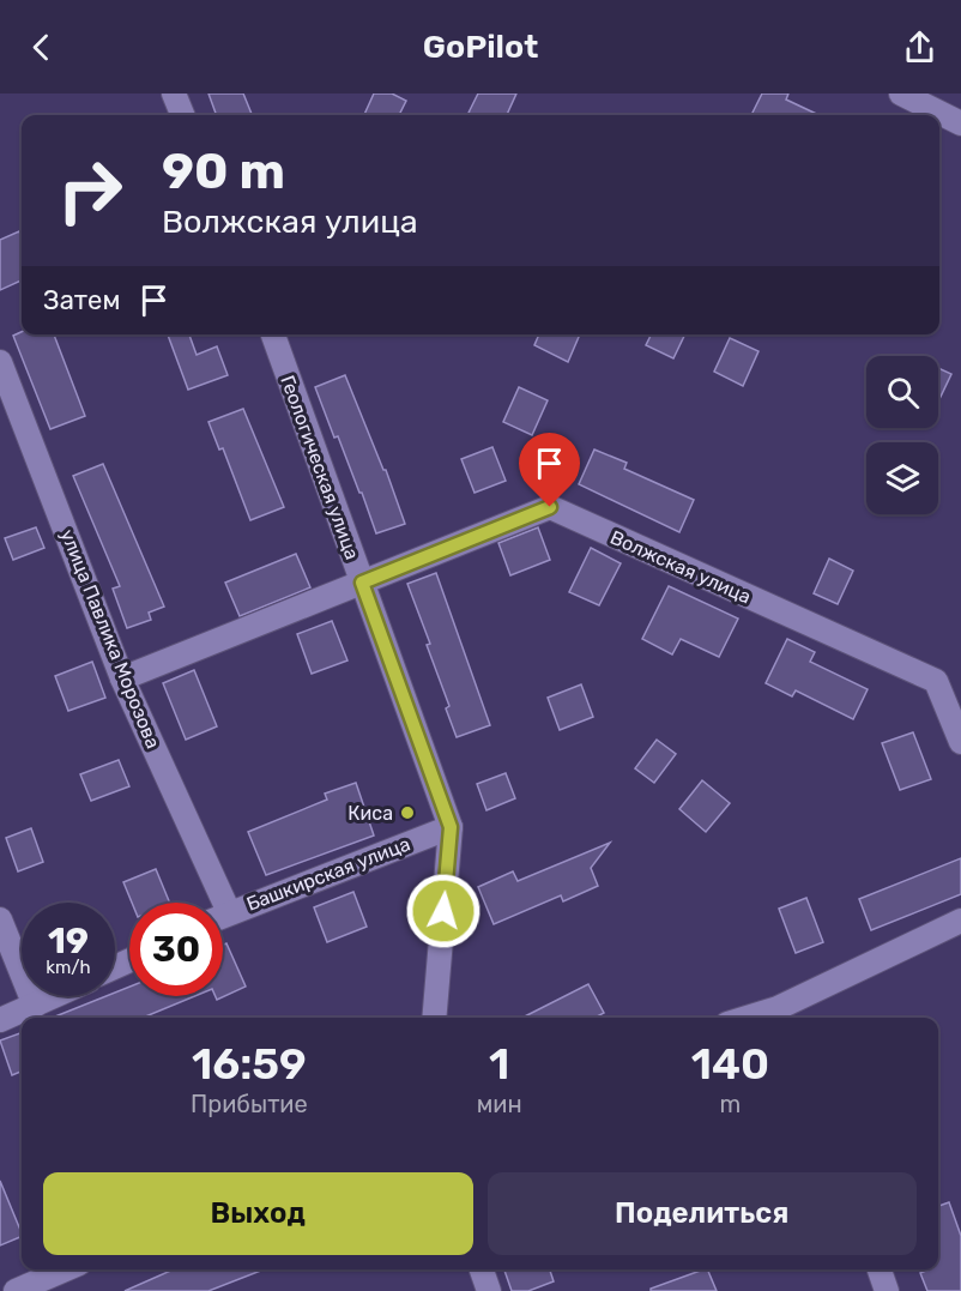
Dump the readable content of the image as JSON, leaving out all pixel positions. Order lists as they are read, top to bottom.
{
  "streets": {
    "street": [
      "Геологическая улица",
      "Волжская улица",
      "улица Павлика Морозова",
      "Башкирская улица"
    ]
  },
  "crossings": [
    ["Геологическая улица", "Волжская улица"],
    ["Геологическая улица", "Башкирская улица"],
    ["Волжская улица", "улица Павлика Морозова"],
    ["улица Павлика Морозова", "Башкирская улица"]
  ],
  "places": ["Киса"],
  "page": {
    "header": "GoPilot",
    "turn": ["90 m", "Волжская улица"],
    "then": "Затем",
    "speed": "19 km/h",
    "limit": "30",
    "eta": [
      "16:59",
      "Прибытие",
      "1",
      "мин",
      "140",
      "m"
    ],
    "buttons": ["Выход", "Поделиться"]
  }
}
